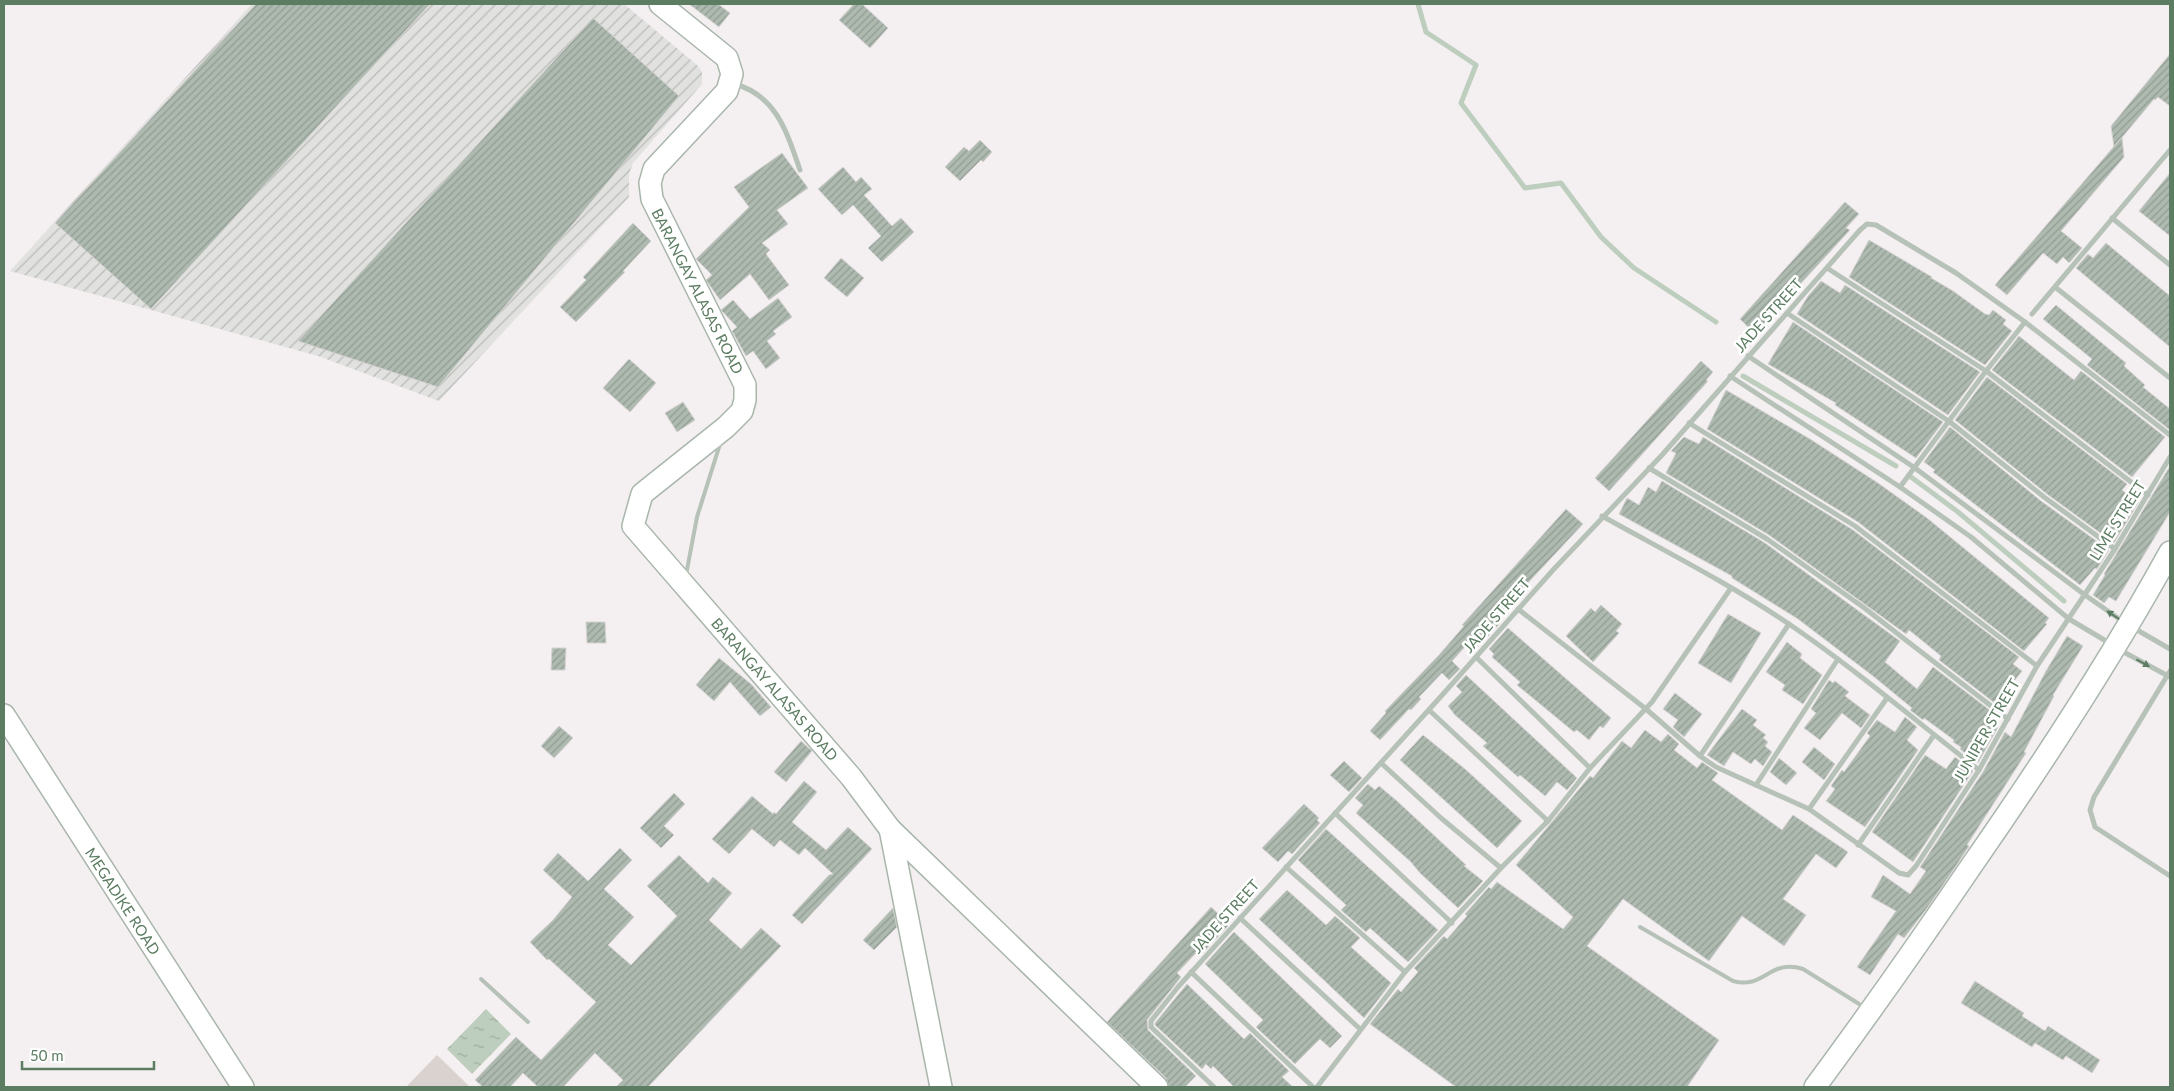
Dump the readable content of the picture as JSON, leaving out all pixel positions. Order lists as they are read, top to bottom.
{
  "streets": {
    "street": [
      "BARANGAY ALASAS ROAD",
      "JADE STREET",
      "LIME STREET",
      "JUNIPER STREET",
      "MEGADIKE ROAD"
    ]
  },
  "crossings": [
    ["LIME STREET", "JUNIPER STREET"]
  ],
  "scale_bar": "50 m"
}
